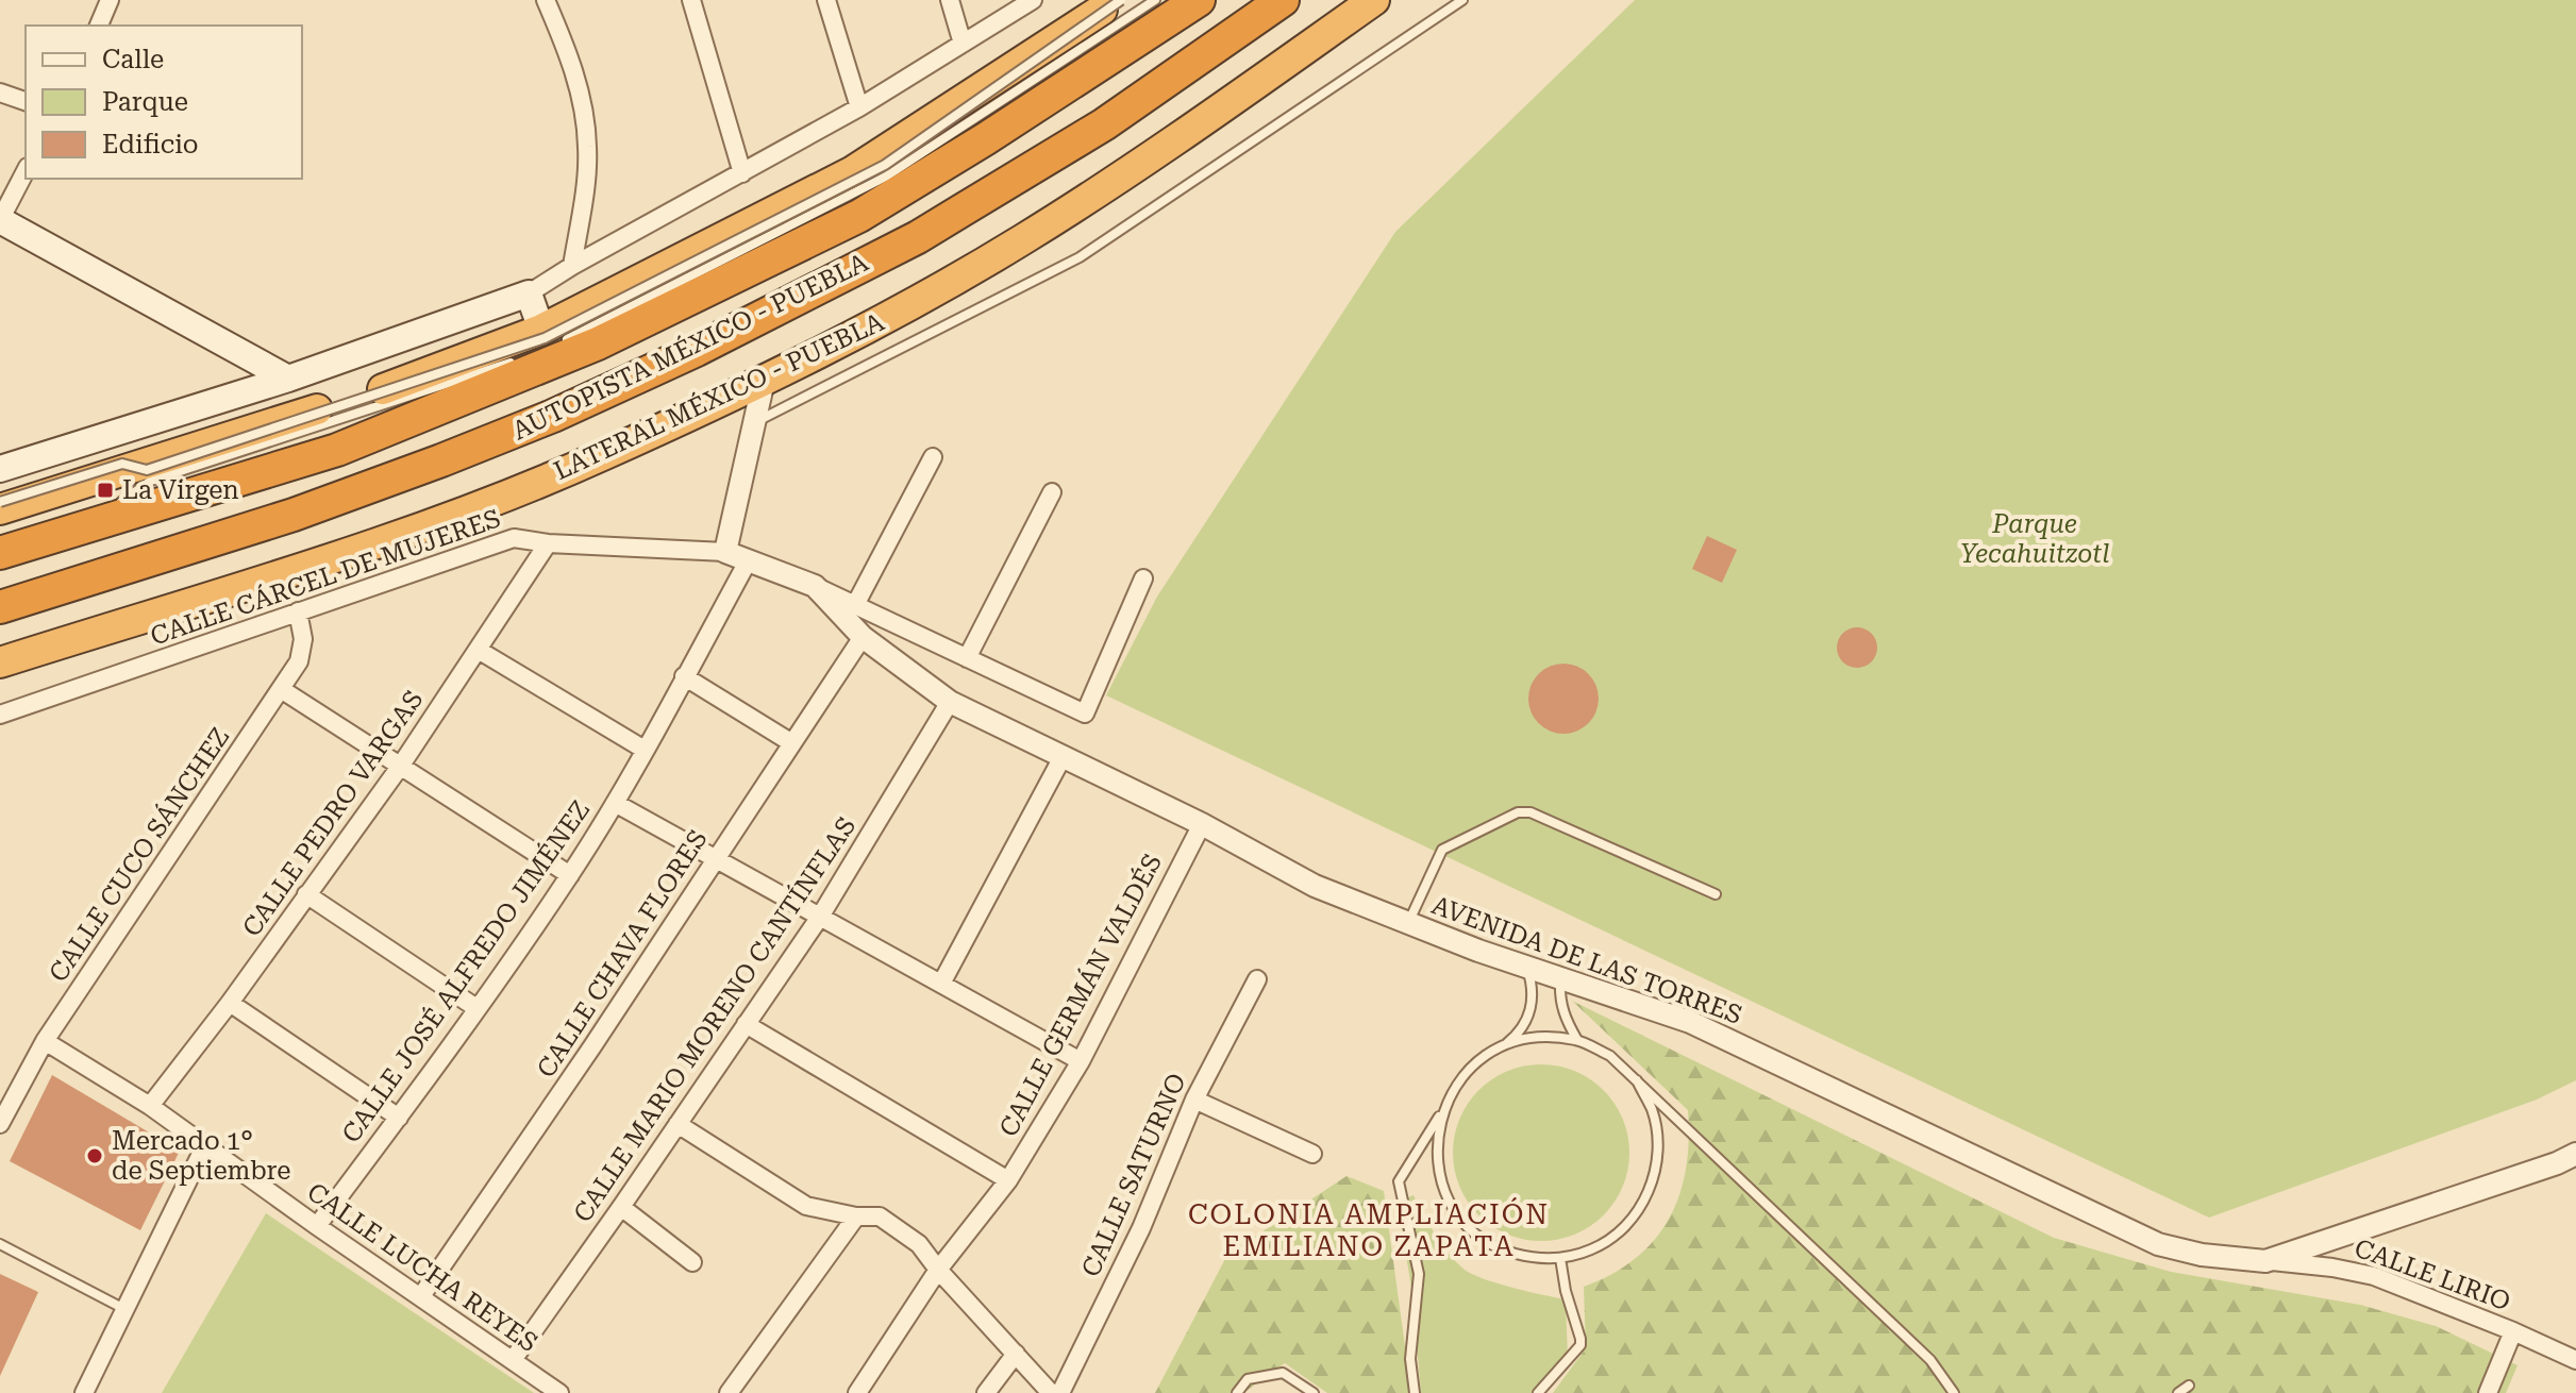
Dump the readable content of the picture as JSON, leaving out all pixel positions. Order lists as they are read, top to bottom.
{
  "streets": {
    "highway": ["AUTOPISTA MÉXICO - PUEBLA", "LATERAL MÉXICO - PUEBLA"],
    "street": [
      "CALLE CÁRCEL DE MUJERES",
      "CALLE PEDRO VARGAS",
      "CALLE CUCO SÁNCHEZ",
      "CALLE CHAVA FLORES",
      "AVENIDA DE LAS TORRES",
      "CALLE JOSÉ ALFREDO JIMÉNEZ",
      "CALLE GERMÁN VALDÉS",
      "CALLE MARIO MORENO CANTÍNFLAS",
      "CALLE SATURNO",
      "CALLE LUCHA REYES",
      "CALLE LIRIO"
    ]
  },
  "crossings": [
    ["CALLE CÁRCEL DE MUJERES", "CALLE PEDRO VARGAS"],
    ["CALLE CÁRCEL DE MUJERES", "CALLE CUCO SÁNCHEZ"],
    ["CALLE CÁRCEL DE MUJERES", "AVENIDA DE LAS TORRES"],
    ["CALLE PEDRO VARGAS", "CALLE LUCHA REYES"],
    ["CALLE CUCO SÁNCHEZ", "CALLE LUCHA REYES"],
    ["CALLE CHAVA FLORES", "AVENIDA DE LAS TORRES"],
    ["CALLE CHAVA FLORES", "CALLE LUCHA REYES"],
    ["AVENIDA DE LAS TORRES", "CALLE JOSÉ ALFREDO JIMÉNEZ"],
    ["AVENIDA DE LAS TORRES", "CALLE GERMÁN VALDÉS"],
    ["AVENIDA DE LAS TORRES", "CALLE MARIO MORENO CANTÍNFLAS"],
    ["AVENIDA DE LAS TORRES", "CALLE LIRIO"],
    ["CALLE JOSÉ ALFREDO JIMÉNEZ", "CALLE LUCHA REYES"],
    ["CALLE MARIO MORENO CANTÍNFLAS", "CALLE LUCHA REYES"]
  ],
  "districts": ["COLONIA AMPLIACIÓN EMILIANO ZAPATA"],
  "parks": ["Parque Yecahuitzotl"],
  "places": {
    "transit": ["La Virgen"],
    "other": ["Mercado 1° de Septiembre"]
  },
  "legend": ["Calle", "Parque", "Edificio"]
}
